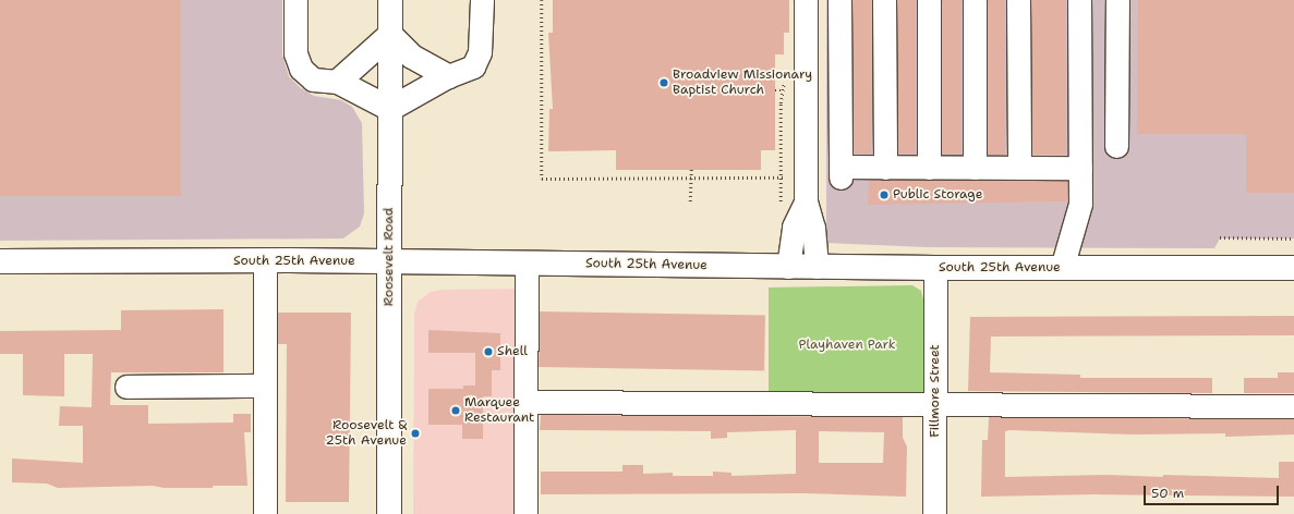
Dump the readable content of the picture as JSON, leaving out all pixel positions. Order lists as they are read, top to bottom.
{
  "streets": {
    "main road": ["Roosevelt Road", "South 25th Avenue"],
    "street": ["Fillmore Street"]
  },
  "crossings": [
    ["Roosevelt Road", "South 25th Avenue"],
    ["South 25th Avenue", "Fillmore Street"]
  ],
  "parks": ["Playhaven Park"],
  "places": [
    "Broadview Missionary Baptist Church",
    "Public Storage",
    "Shell",
    "Marquee Restaurant",
    "Roosevelt & 25th Avenue"
  ],
  "scale_bar": "50 m"
}
